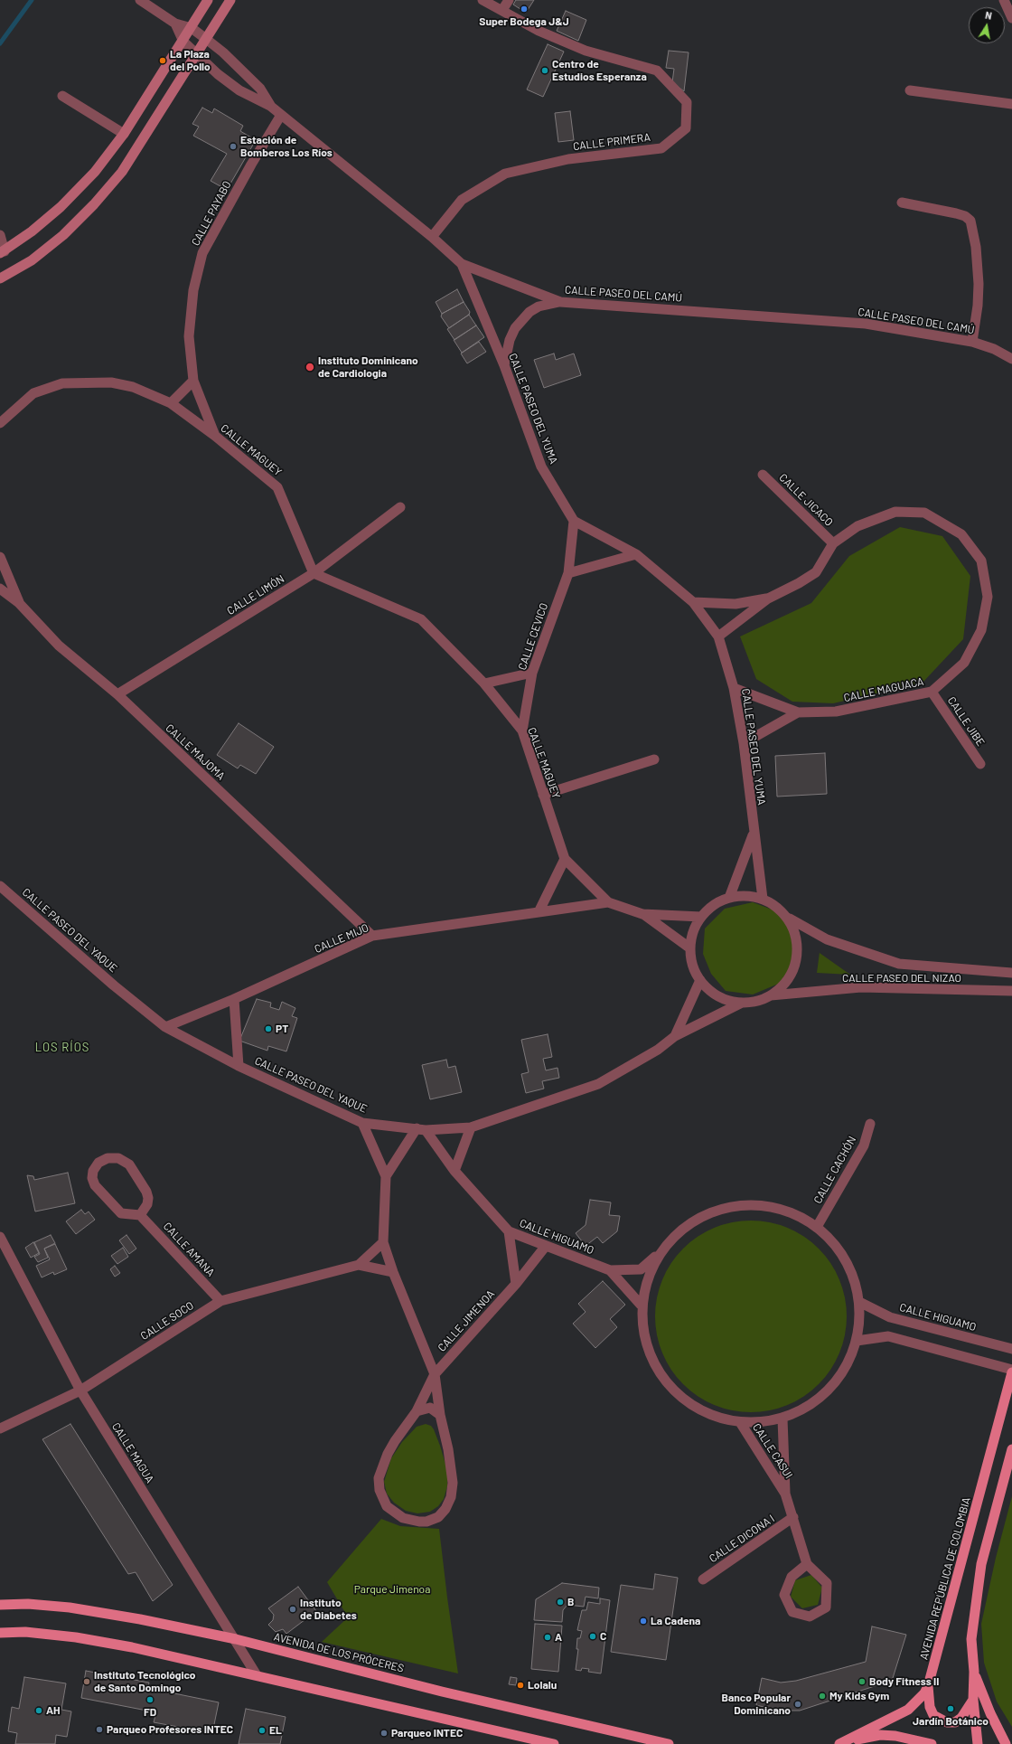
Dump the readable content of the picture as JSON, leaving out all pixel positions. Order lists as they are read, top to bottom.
{
  "streets": {
    "main road": ["AVENIDA REPÚBLICA DE COLOMBIA", "AVENIDA DE LOS PRÓCERES"],
    "street": [
      "CALLE PRIMERA",
      "CALLE PAYABO",
      "CALLE PASEO DEL CAMÚ",
      "CALLE PASEO DEL YUMA",
      "CALLE MAGUEY",
      "CALLE JICACO",
      "CALLE LIMÓN",
      "CALLE CEVICO",
      "CALLE MAGUACA",
      "CALLE JIBE",
      "CALLE MAJOMA",
      "CALLE PASEO DEL YAQUE",
      "CALLE MIJO",
      "CALLE PASEO DEL NIZAO",
      "CALLE CACHÓN",
      "CALLE HIGUAMO",
      "CALLE AMANA",
      "CALLE SOCO",
      "CALLE JIMENOA",
      "CALLE CASUI",
      "CALLE MAGUA",
      "CALLE DICONA I"
    ]
  },
  "crossings": [
    ["CALLE PRIMERA", "CALLE PASEO DEL CAMÚ"],
    ["CALLE PAYABO", "CALLE PASEO DEL CAMÚ"],
    ["CALLE PAYABO", "CALLE MAGUEY"],
    ["CALLE PASEO DEL CAMÚ", "CALLE PASEO DEL YUMA"],
    ["CALLE PASEO DEL YUMA", "CALLE MAGUEY"],
    ["CALLE PASEO DEL YUMA", "CALLE CEVICO"],
    ["CALLE PASEO DEL YUMA", "CALLE MAGUACA"],
    ["CALLE PASEO DEL YUMA", "CALLE PASEO DEL YAQUE"],
    ["CALLE PASEO DEL YUMA", "CALLE PASEO DEL NIZAO"],
    ["CALLE MAGUEY", "CALLE LIMÓN"],
    ["CALLE MAGUEY", "CALLE CEVICO"],
    ["CALLE MAGUEY", "CALLE PASEO DEL YAQUE"],
    ["CALLE MAGUEY", "CALLE MIJO"],
    ["CALLE MAGUEY", "CALLE PASEO DEL NIZAO"],
    ["CALLE JICACO", "CALLE MAGUACA"],
    ["CALLE LIMÓN", "CALLE MAJOMA"],
    ["CALLE MAGUACA", "CALLE JIBE"],
    ["CALLE MAJOMA", "CALLE MIJO"],
    ["CALLE PASEO DEL YAQUE", "CALLE MIJO"],
    ["CALLE PASEO DEL YAQUE", "CALLE PASEO DEL NIZAO"],
    ["CALLE PASEO DEL YAQUE", "CALLE HIGUAMO"],
    ["CALLE HIGUAMO", "CALLE JIMENOA"],
    ["CALLE AMANA", "CALLE SOCO"],
    ["CALLE SOCO", "CALLE MAGUA"],
    ["CALLE CASUI", "CALLE DICONA I"],
    ["CALLE MAGUA", "AVENIDA DE LOS PRÓCERES"]
  ],
  "districts": ["LOS RÍOS"],
  "parks": ["Parque Jimenoa"],
  "places": [
    "Super Bodega J&J",
    "La Plaza del Pollo",
    "Centro de Estudios Esperanza",
    "Estación de Bomberos Los Ríos",
    "Instituto Dominicano de Cardiologia",
    "PT",
    "B",
    "Instituto de Diabetes",
    "La Cadena",
    "C",
    "A",
    "Instituto Tecnológico de Santo Domingo",
    "Body Fitness II",
    "Lolalu",
    "My Kids Gym",
    "FD",
    "Banco Popular Dominicano",
    "Jardín Botánico",
    "AH",
    "Parqueo Profesores INTEC",
    "EL",
    "Parqueo INTEC"
  ],
  "north": "top"
}
